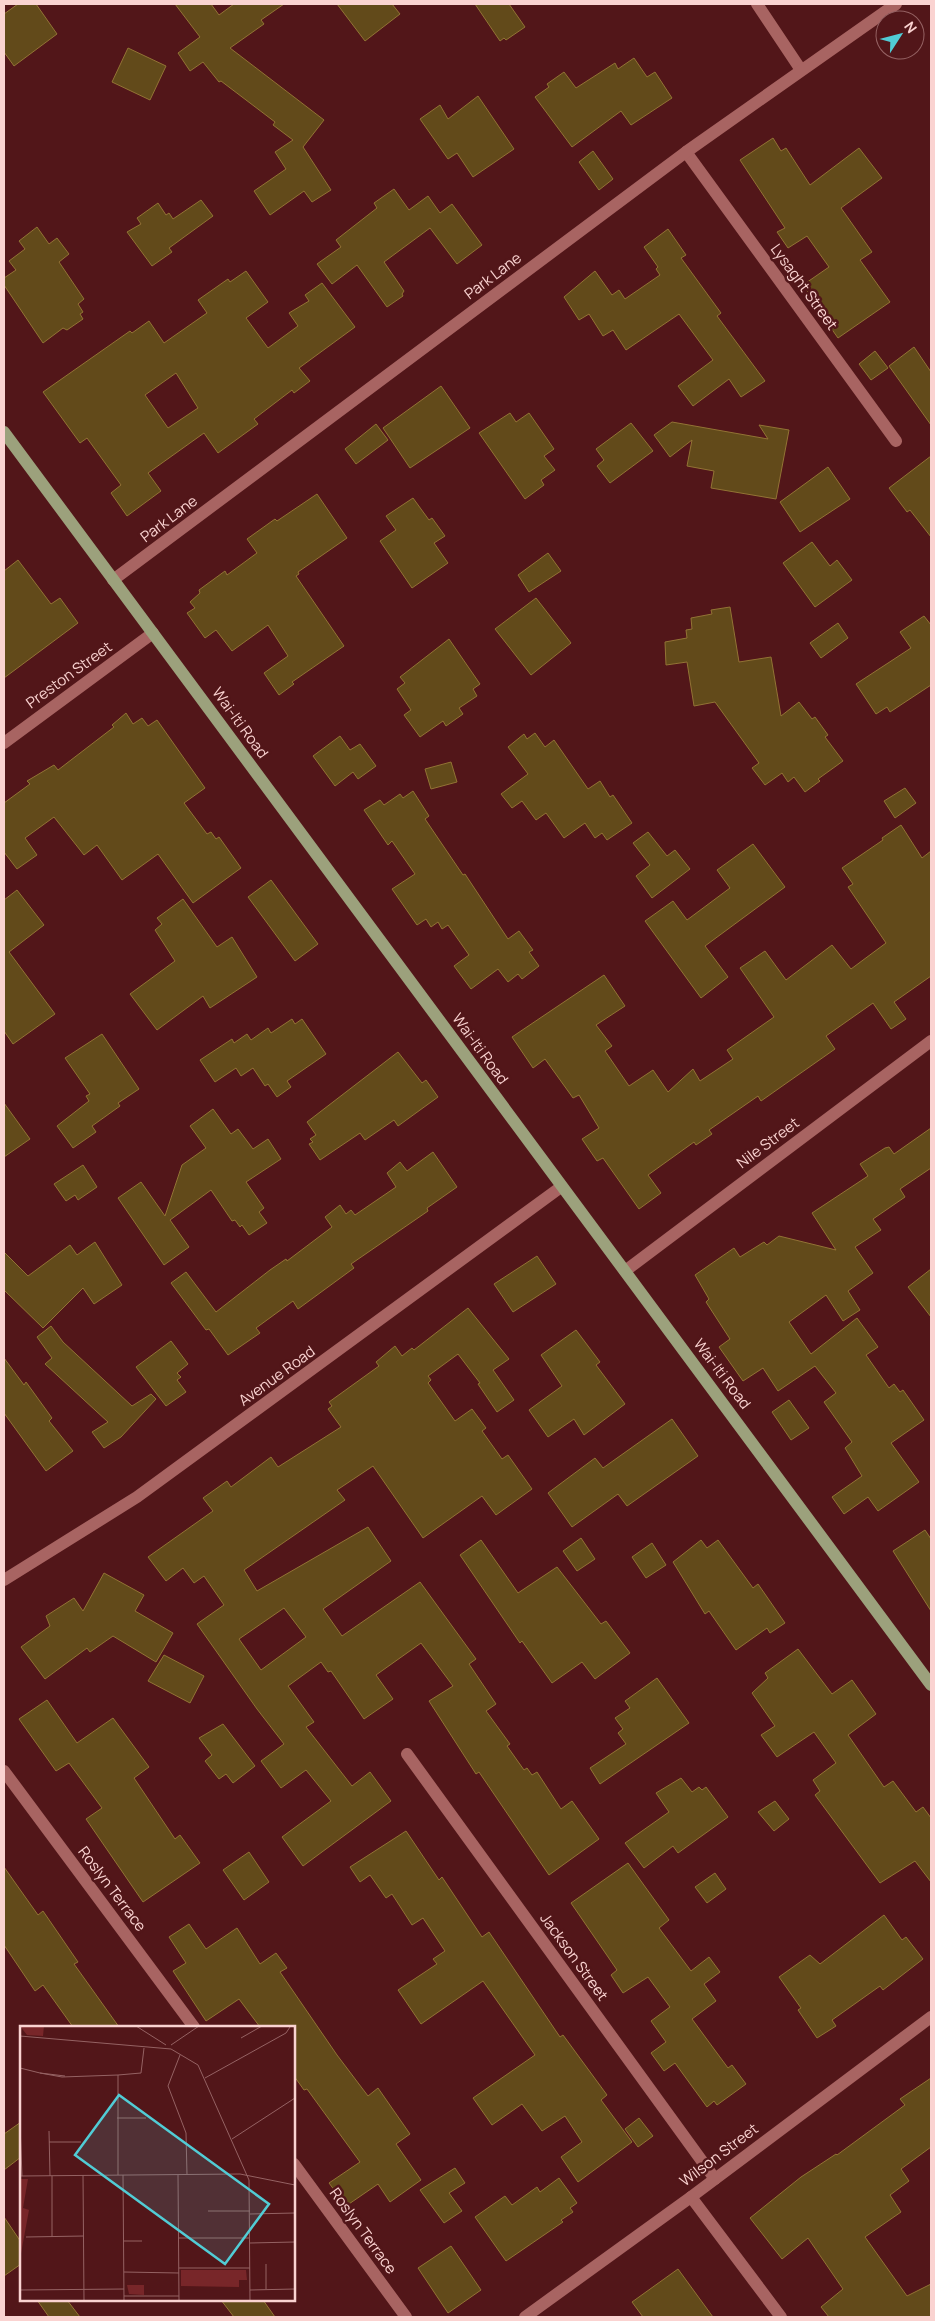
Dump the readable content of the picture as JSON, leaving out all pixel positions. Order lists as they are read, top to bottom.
{
  "streets": {
    "main road": ["Wai-Iti Road"],
    "street": [
      "Park Lane",
      "Lysaght Street",
      "Preston Street",
      "Nile Street",
      "Avenue Road",
      "Roslyn Terrace",
      "Jackson Street",
      "Wilson Street"
    ]
  },
  "crossings": [
    ["Park Lane", "Lysaght Street"],
    ["Park Lane", "Wai-Iti Road"],
    ["Preston Street", "Wai-Iti Road"],
    ["Wai-Iti Road", "Nile Street"],
    ["Wai-Iti Road", "Avenue Road"],
    ["Jackson Street", "Wilson Street"]
  ],
  "north": "top right"
}
